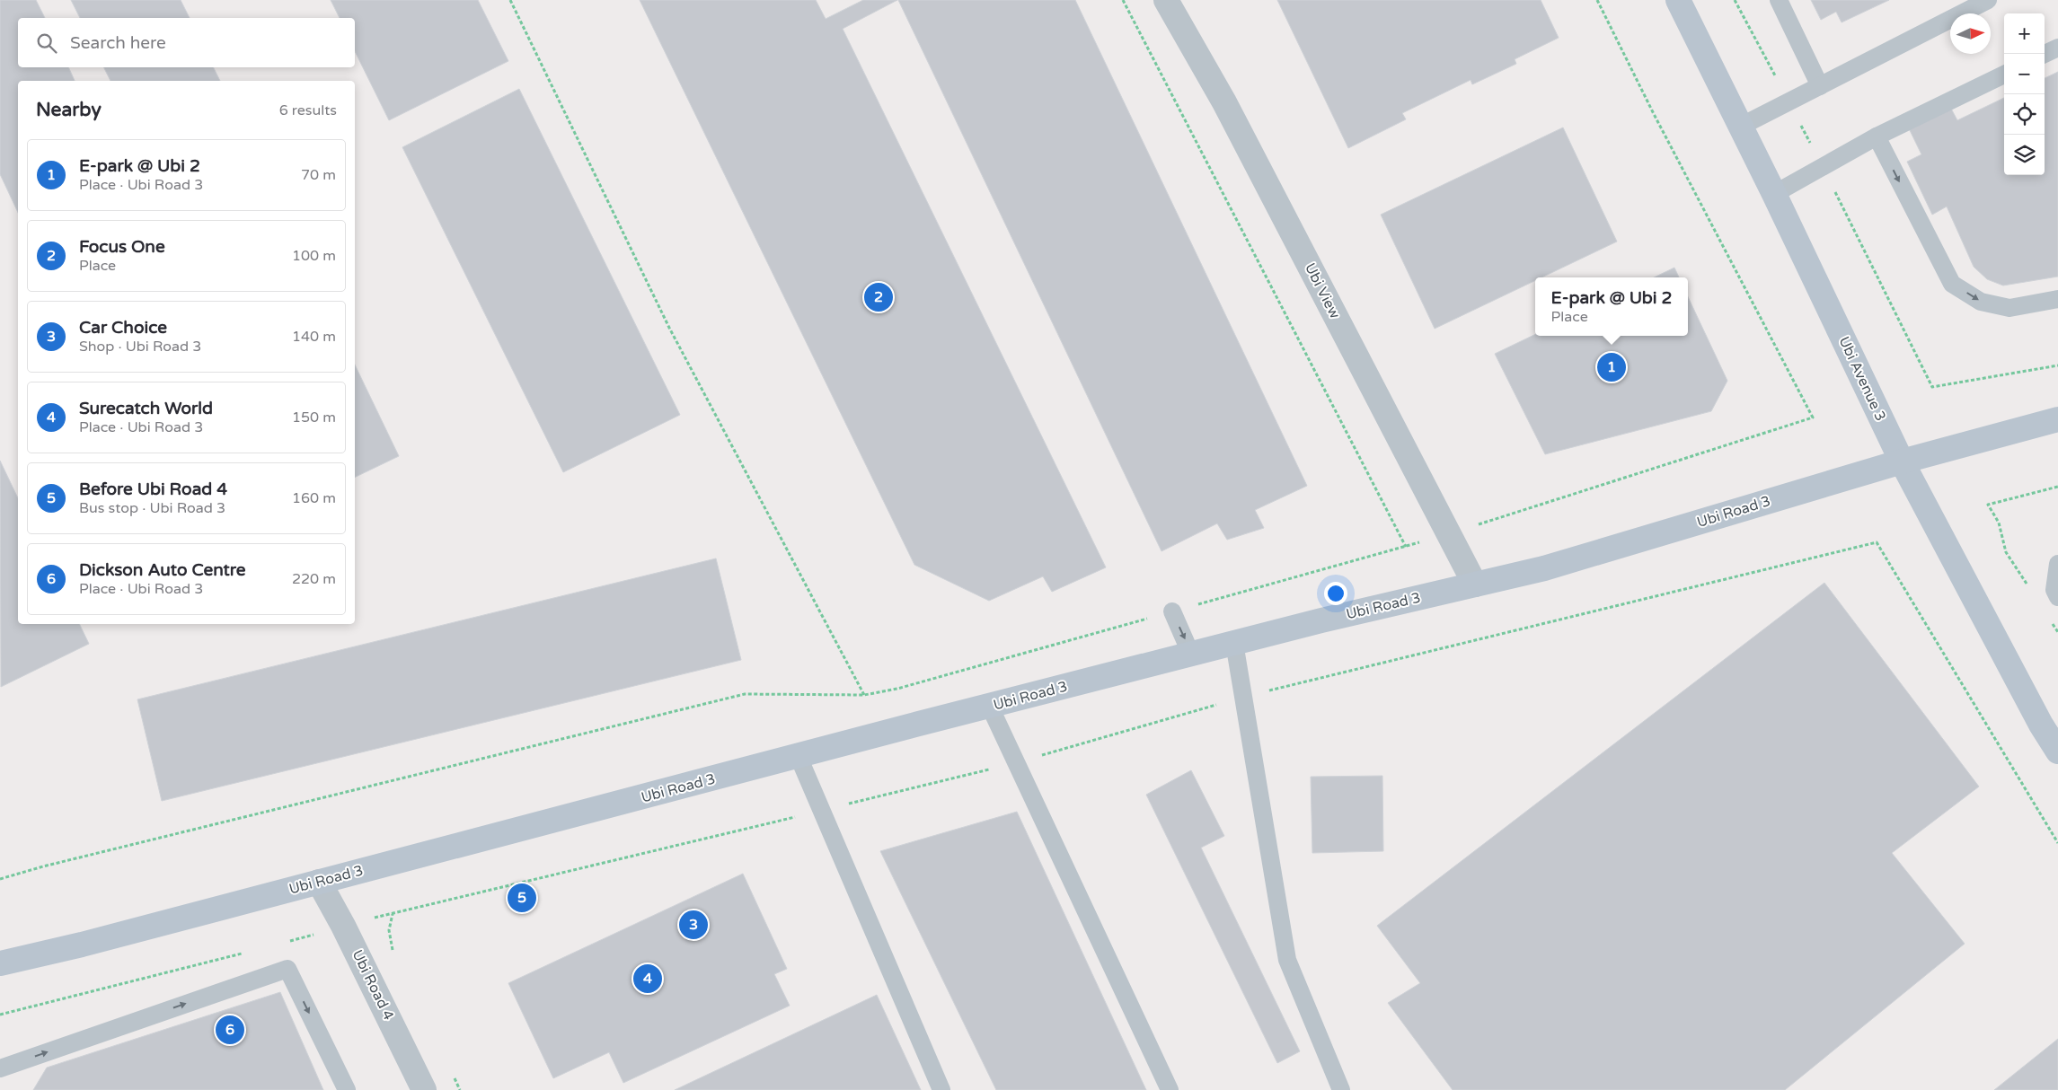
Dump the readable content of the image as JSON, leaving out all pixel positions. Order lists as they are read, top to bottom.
{
  "streets": {
    "street": [
      "Ubi View",
      "Ubi Avenue 3",
      "Ubi Road 3",
      "Ubi Road 4"
    ]
  },
  "crossings": [
    ["Ubi View", "Ubi Road 3"],
    ["Ubi Avenue 3", "Ubi Road 3"],
    ["Ubi Road 3", "Ubi Road 4"]
  ],
  "north": "right",
  "page": {
    "map_buttons": ["+", "−"],
    "search": "Search here",
    "heading": ["Nearby", "6 results"],
    "list": [
      {
        "mark": "1",
        "name": "E-park @ Ubi 2",
        "note": "Place · Ubi Road 3",
        "value": "70 m"
      },
      {
        "mark": "2",
        "name": "Focus One",
        "note": "Place",
        "value": "100 m"
      },
      {
        "mark": "3",
        "name": "Car Choice",
        "note": "Shop · Ubi Road 3",
        "value": "140 m"
      },
      {
        "mark": "4",
        "name": "Surecatch World",
        "note": "Place · Ubi Road 3",
        "value": "150 m"
      },
      {
        "mark": "5",
        "name": "Before Ubi Road 4",
        "note": "Bus stop · Ubi Road 3",
        "value": "160 m"
      },
      {
        "mark": "6",
        "name": "Dickson Auto Centre",
        "note": "Place · Ubi Road 3",
        "value": "220 m"
      }
    ],
    "popup": ["E-park @ Ubi 2", "Place"],
    "pins": [
      "2",
      "1",
      "5",
      "3",
      "4",
      "6"
    ]
  }
}
